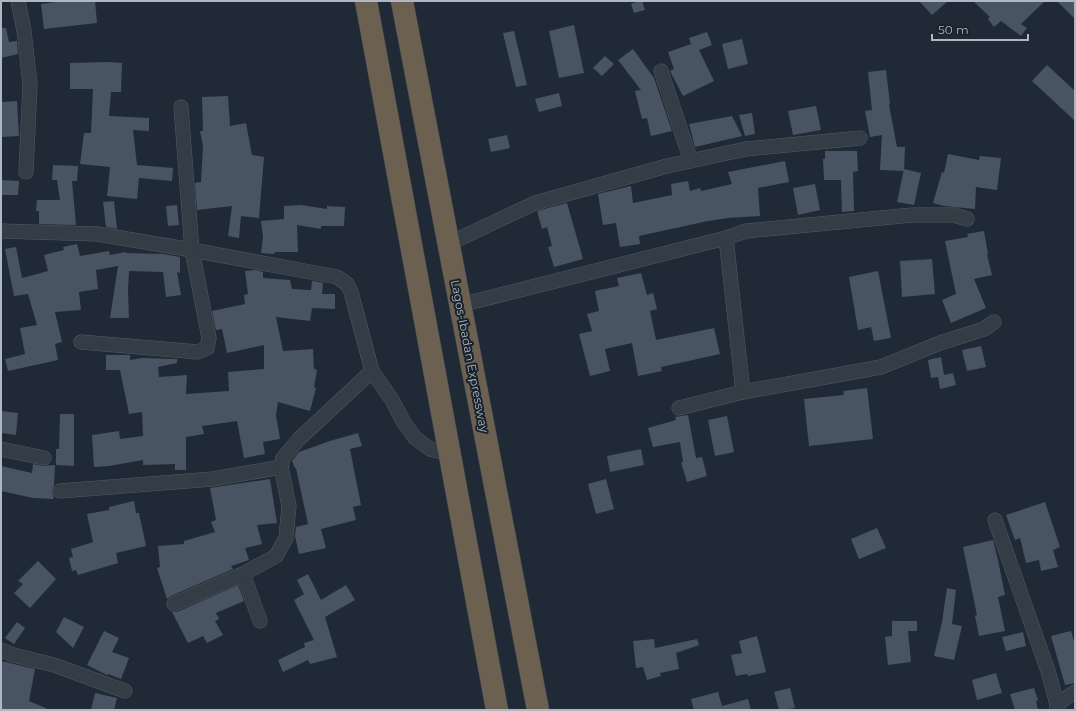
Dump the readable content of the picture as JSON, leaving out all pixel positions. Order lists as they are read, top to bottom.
{
  "streets": {
    "highway": ["Lagos-Ibadan Expressway"]
  },
  "scale_bar": "50 m"
}
